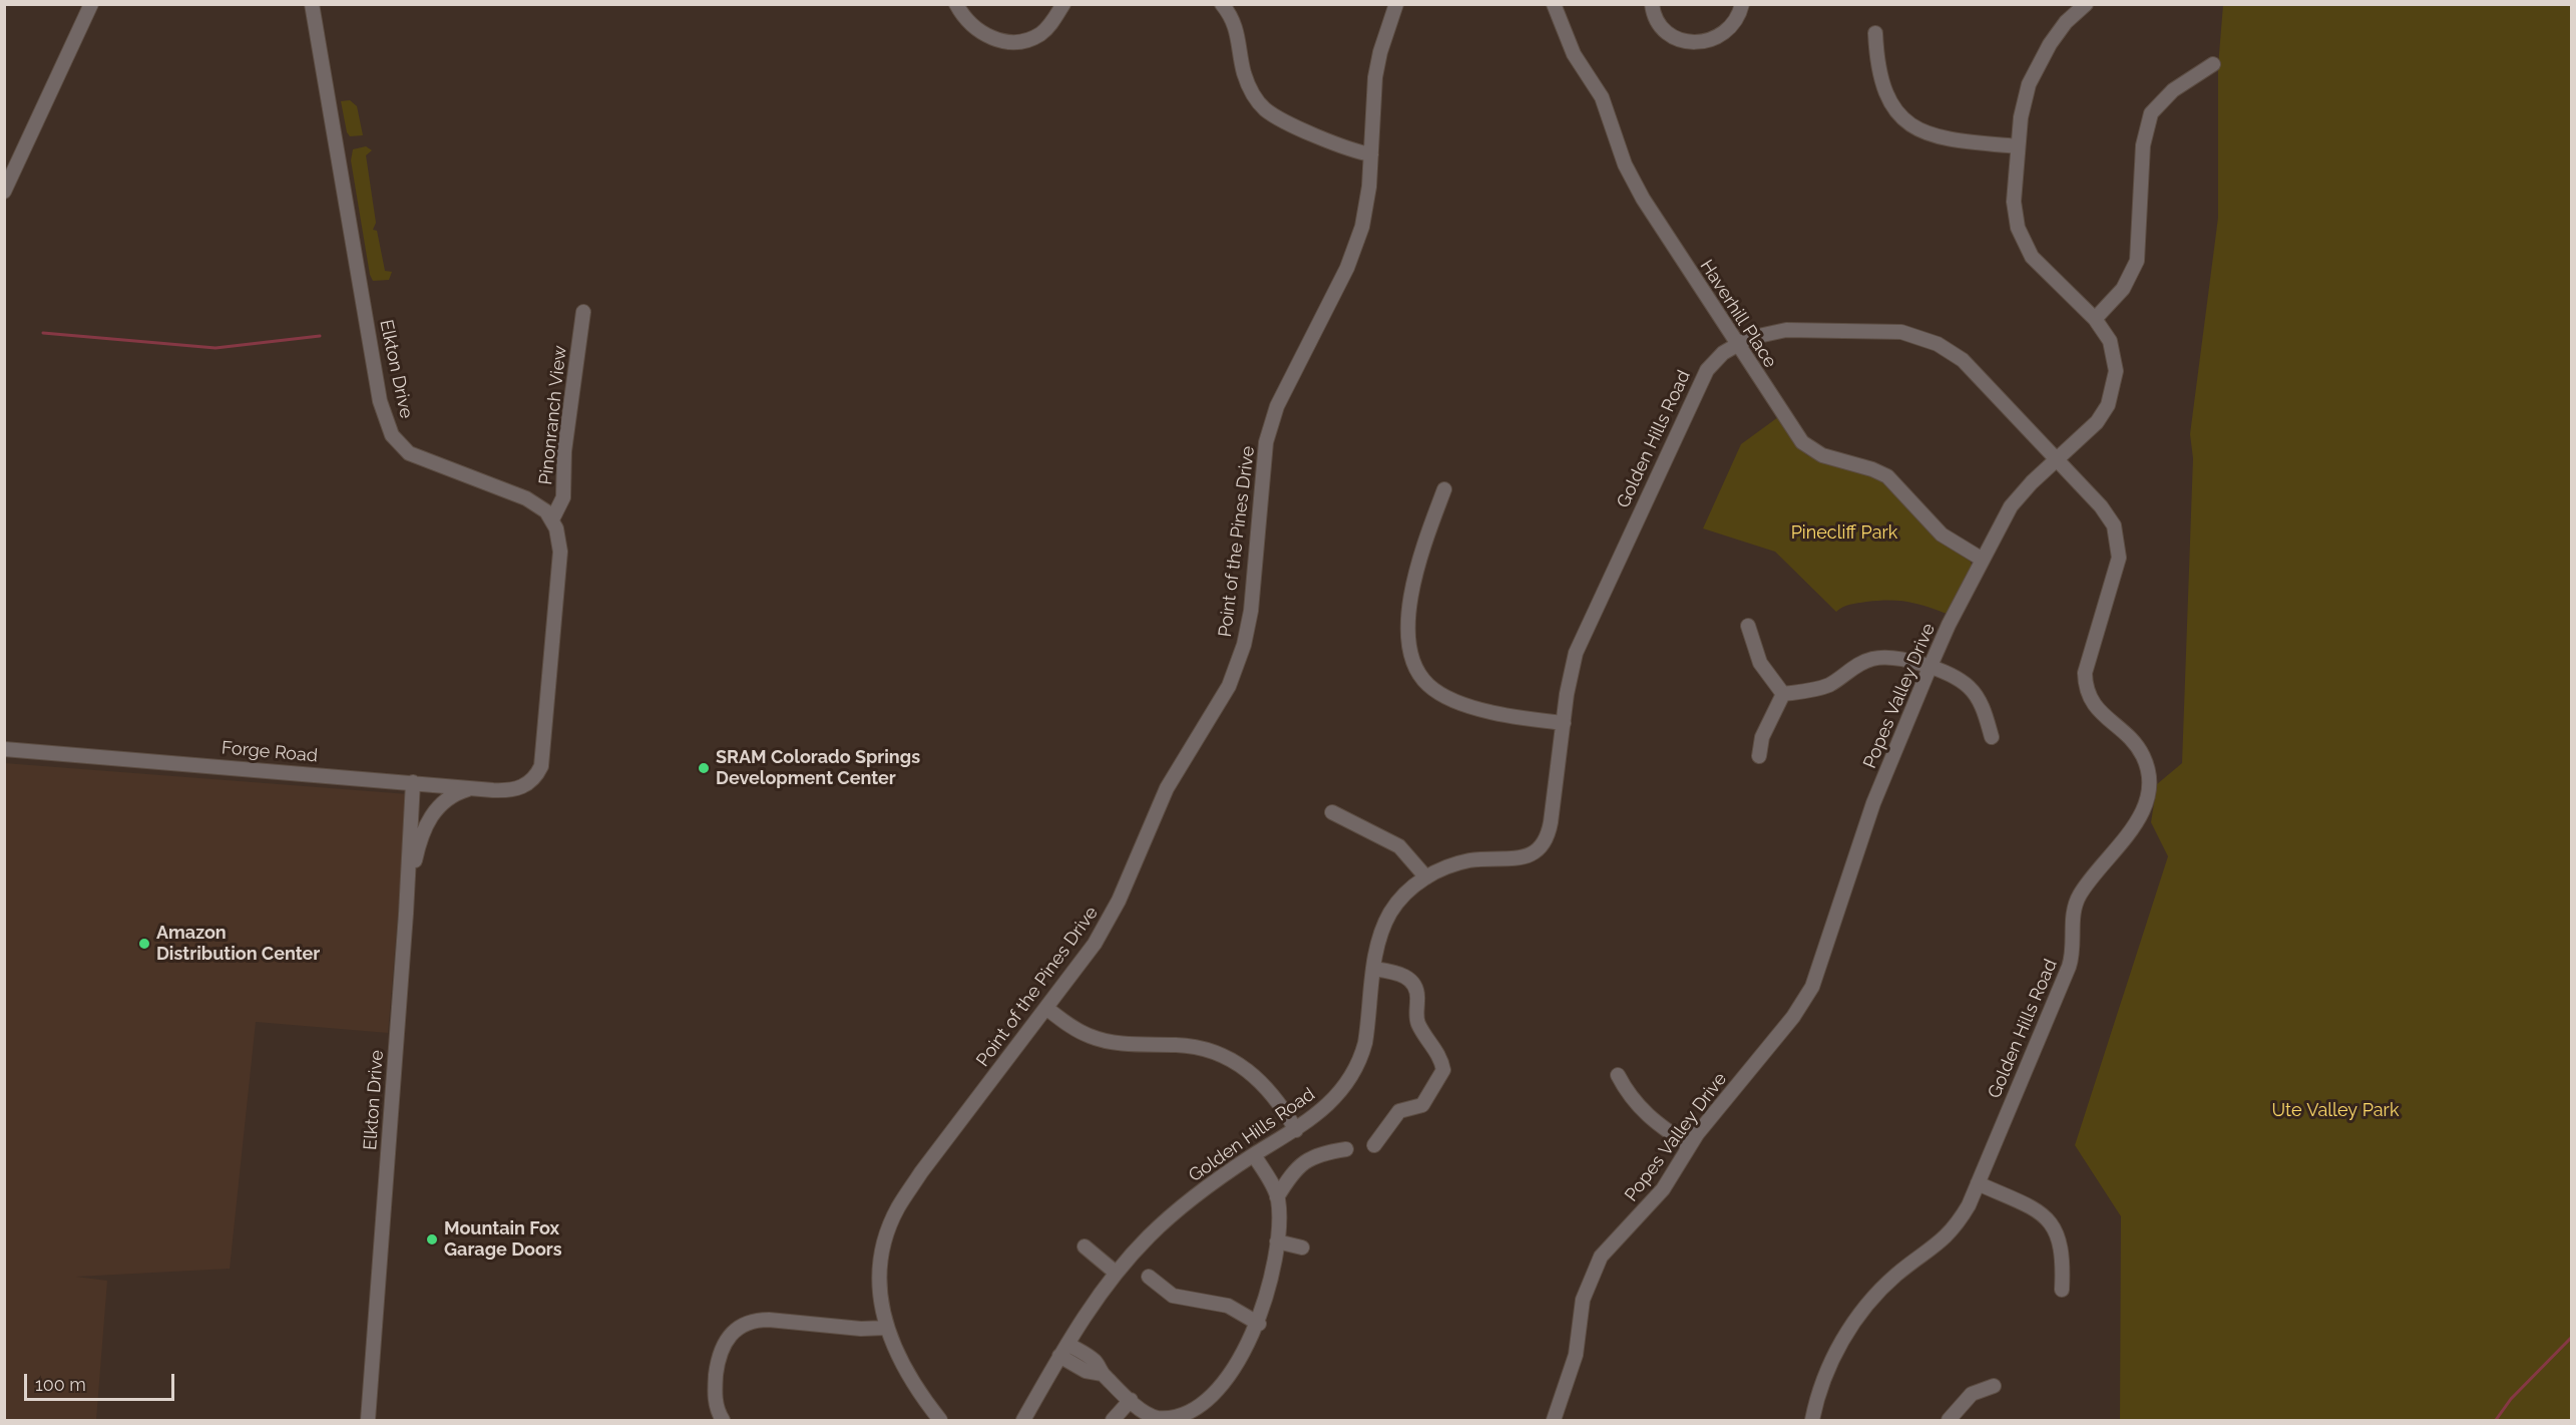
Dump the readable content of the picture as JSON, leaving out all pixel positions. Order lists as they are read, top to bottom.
{
  "streets": {
    "street": [
      "Haverhill Place",
      "Elkton Drive",
      "Pinonranch View",
      "Golden Hills Road",
      "Point of the Pines Drive",
      "Popes Valley Drive",
      "Forge Road"
    ]
  },
  "crossings": [
    ["Haverhill Place", "Golden Hills Road"],
    ["Haverhill Place", "Popes Valley Drive"],
    ["Elkton Drive", "Pinonranch View"],
    ["Elkton Drive", "Forge Road"],
    ["Pinonranch View", "Forge Road"],
    ["Golden Hills Road", "Popes Valley Drive"]
  ],
  "parks": ["Pinecliff Park", "Ute Valley Park"],
  "places": ["SRAM Colorado Springs Development Center", "Amazon Distribution Center", "Mountain Fox Garage Doors"],
  "scale_bar": "100 m"
}
